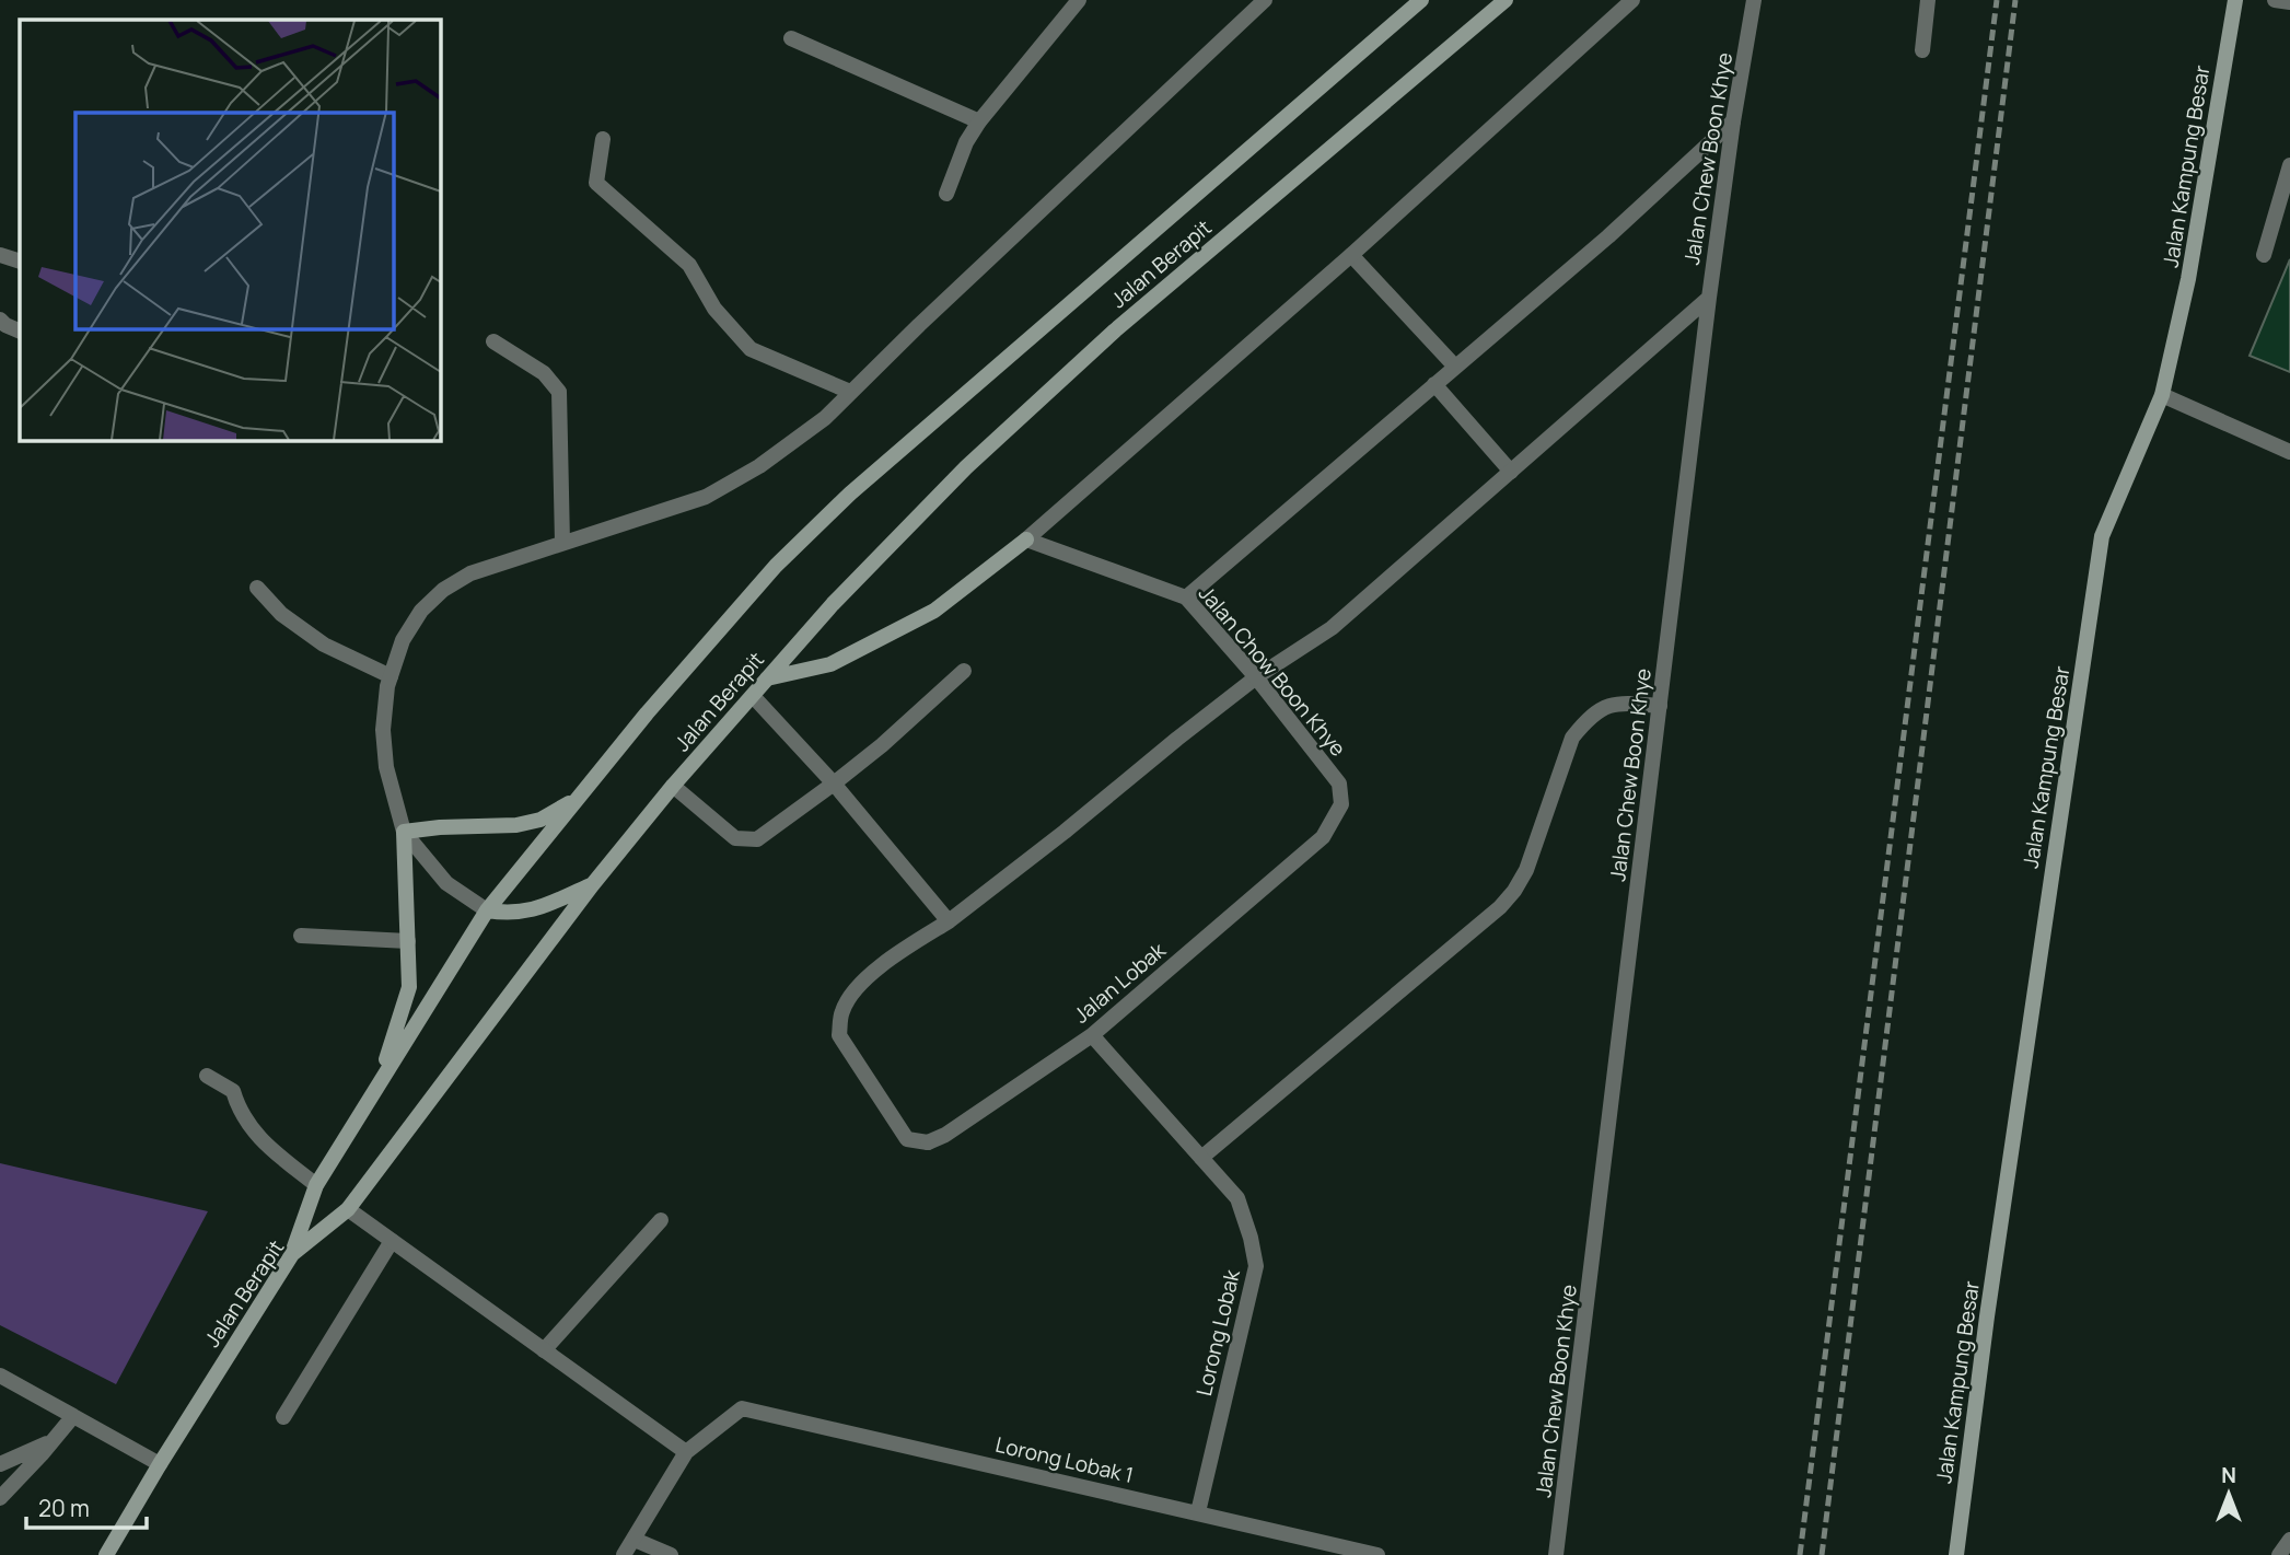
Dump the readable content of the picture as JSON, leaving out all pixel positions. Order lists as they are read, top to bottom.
{
  "streets": {
    "main road": ["Jalan Kampung Besar", "Jalan Berapit"],
    "street": [
      "Jalan Chew Boon Khye",
      "Jalan Chow Boon Khye",
      "Jalan Lobak",
      "Lorong Lobak",
      "Lorong Lobak 1"
    ]
  },
  "crossings": [
    ["Jalan Chow Boon Khye", "Jalan Lobak"],
    ["Jalan Lobak", "Lorong Lobak"],
    ["Lorong Lobak", "Lorong Lobak 1"]
  ],
  "scale_bar": "20 m",
  "north": "top"
}
